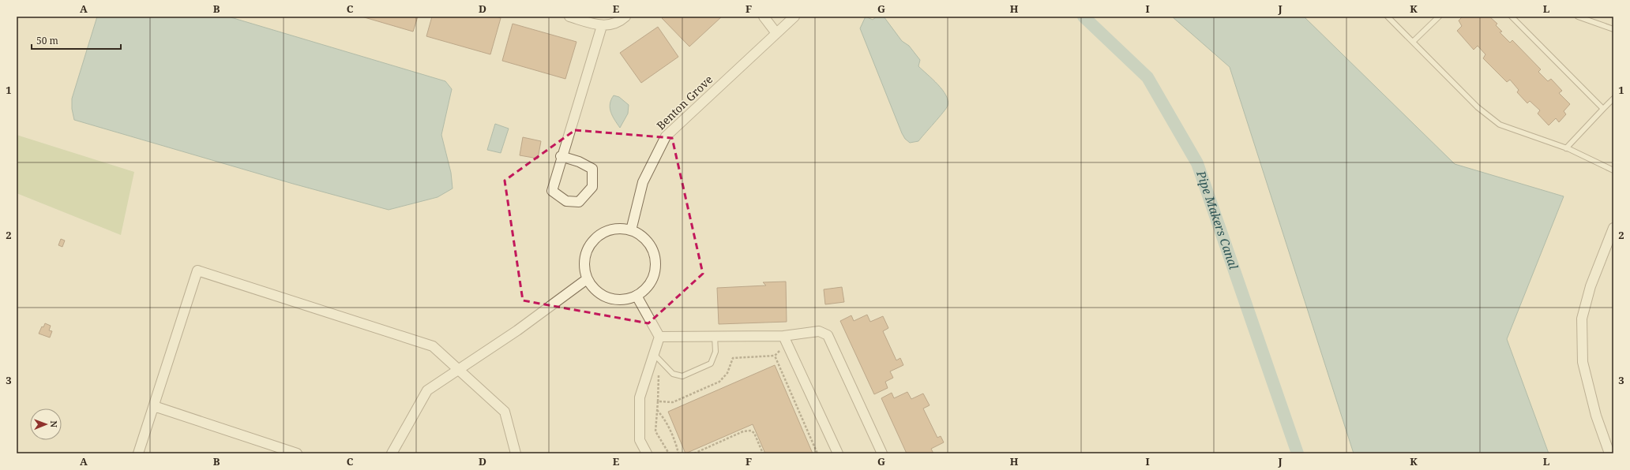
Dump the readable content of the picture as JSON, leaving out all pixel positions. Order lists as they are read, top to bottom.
{
  "streets": {
    "street": ["Benton Grove"]
  },
  "water": ["Pipe Makers Canal"],
  "scale_bar": "50 m",
  "north": "right",
  "grid": {
    "columns": [
      "A",
      "B",
      "C",
      "D",
      "E",
      "F",
      "G",
      "H",
      "I",
      "J",
      "K",
      "L"
    ],
    "rows": ["1", "2", "3"]
  }
}
